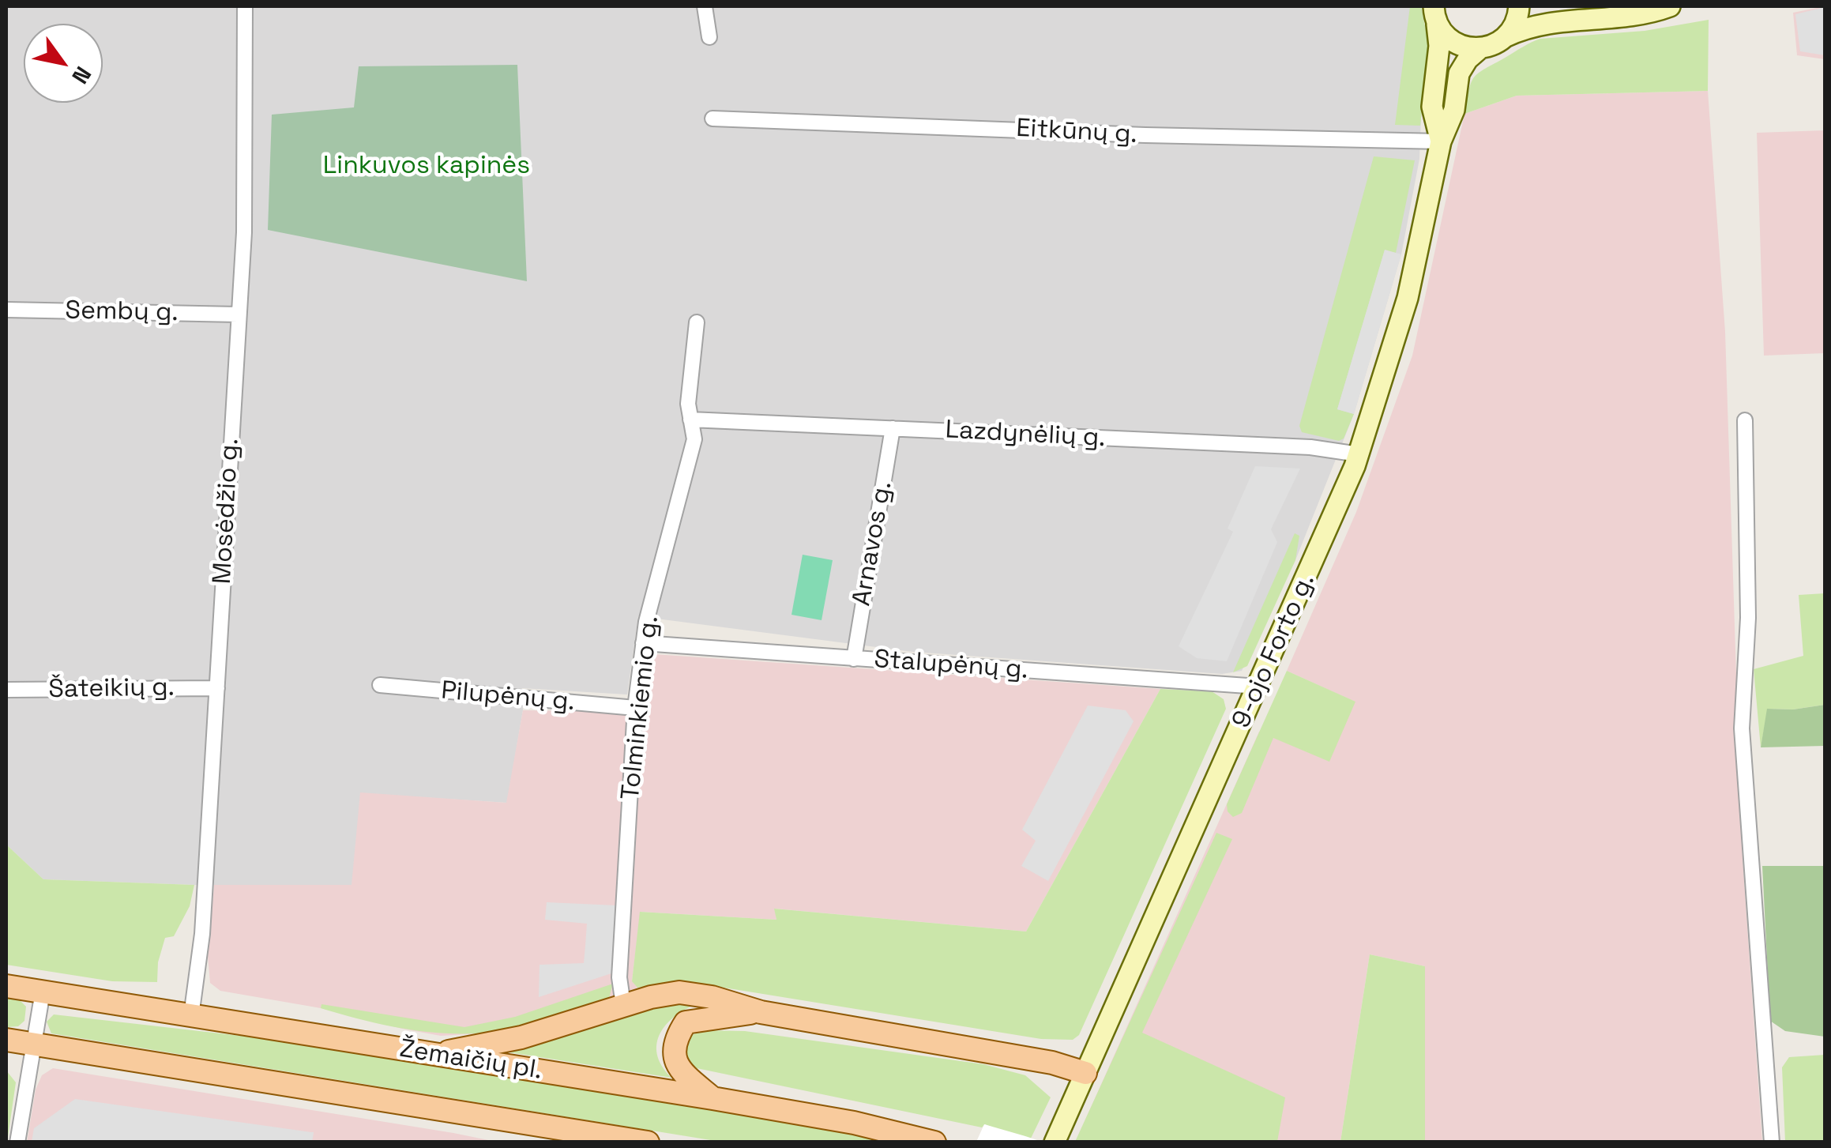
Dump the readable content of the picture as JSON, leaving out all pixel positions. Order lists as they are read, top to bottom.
{
  "streets": {
    "main road": ["9-ojo Forto g.", "Žemaičių pl."],
    "street": [
      "Eitkūnų g.",
      "Sembų g.",
      "Lazdynėlių g.",
      "Mosėdžio g.",
      "Arnavos g.",
      "Stalupėnų g.",
      "Šateikių g.",
      "Pilupėnų g.",
      "Tolminkiemio g."
    ]
  },
  "crossings": [
    ["Eitkūnų g.", "9-ojo Forto g."],
    ["Sembų g.", "Mosėdžio g."],
    ["Lazdynėlių g.", "Arnavos g."],
    ["Lazdynėlių g.", "9-ojo Forto g."],
    ["Lazdynėlių g.", "Tolminkiemio g."],
    ["Mosėdžio g.", "Šateikių g."],
    ["Mosėdžio g.", "Žemaičių pl."],
    ["Arnavos g.", "Stalupėnų g."],
    ["9-ojo Forto g.", "Stalupėnų g."],
    ["Stalupėnų g.", "Tolminkiemio g."],
    ["Pilupėnų g.", "Tolminkiemio g."]
  ],
  "parks": ["Linkuvos kapinės"],
  "north": "bottom right"
}
